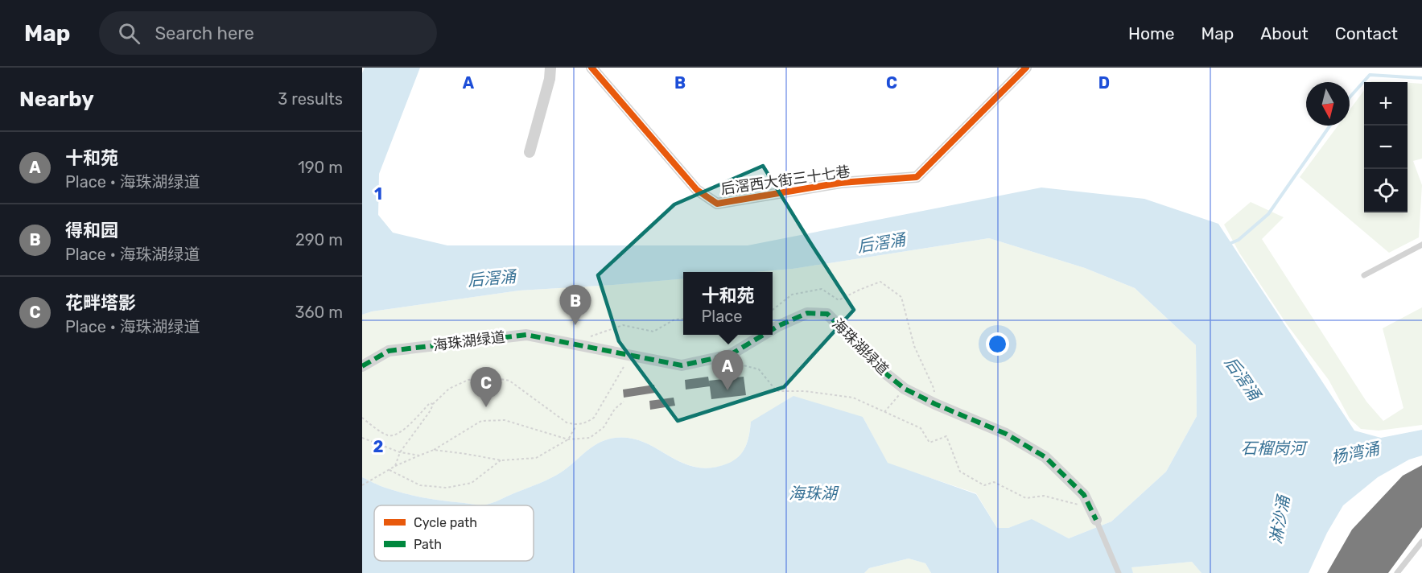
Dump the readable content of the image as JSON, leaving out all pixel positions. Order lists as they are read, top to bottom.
{
  "streets": {
    "street": ["后滘西大街三十七巷", "海珠湖绿道"]
  },
  "water": [
    "后滘涌",
    "石榴岗河",
    "杨湾涌",
    "海珠湖",
    "淋沙涌"
  ],
  "legend": ["Cycle path", "Path"],
  "north": "bottom",
  "page": {
    "header": "Map",
    "search": "Search here",
    "nav": [
      "Home",
      "Map",
      "About",
      "Contact"
    ],
    "heading": ["Nearby", "3 results"],
    "map_buttons": ["+", "−"],
    "list": [
      {
        "mark": "A",
        "name": "十和苑",
        "note": "Place · 海珠湖绿道",
        "value": "190 m"
      },
      {
        "mark": "B",
        "name": "得和园",
        "note": "Place · 海珠湖绿道",
        "value": "290 m"
      },
      {
        "mark": "C",
        "name": "花畔塔影",
        "note": "Place · 海珠湖绿道",
        "value": "360 m"
      }
    ],
    "popup": ["十和苑", "Place"],
    "pins": ["B", "A", "C"]
  },
  "grid": {
    "columns": [
      "A",
      "B",
      "C",
      "D"
    ],
    "rows": ["1", "2"]
  }
}
